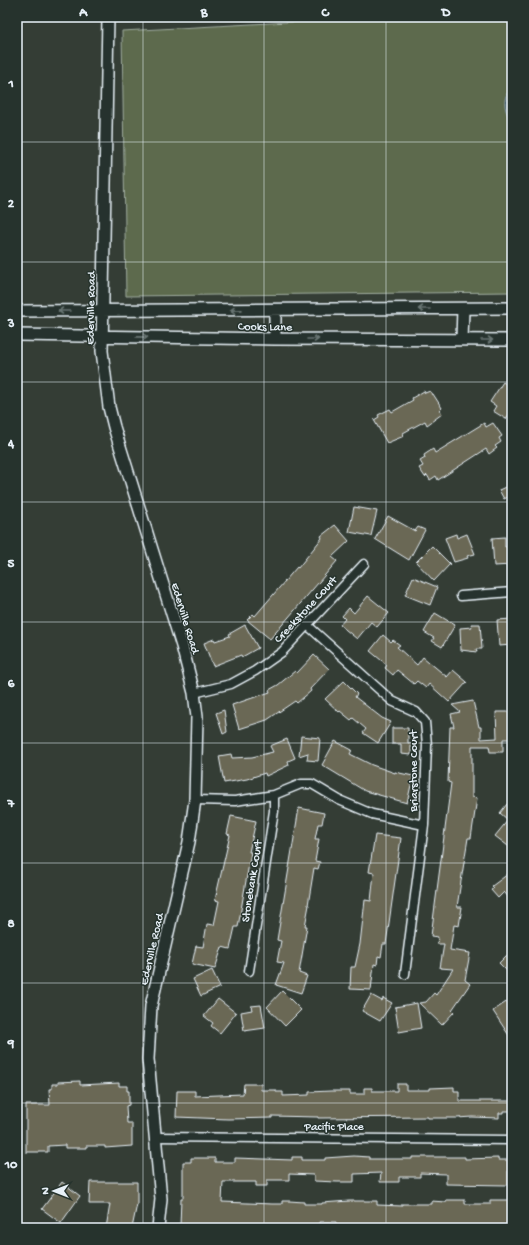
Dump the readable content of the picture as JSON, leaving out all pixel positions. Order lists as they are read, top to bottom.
{
  "streets": {
    "street": [
      "Ederville Road",
      "Cooks Lane",
      "Creekstone Court",
      "Briarstone Court",
      "Stonebank Court",
      "Pacific Place"
    ]
  },
  "crossings": [
    ["Ederville Road", "Cooks Lane"],
    ["Ederville Road", "Creekstone Court"],
    ["Ederville Road", "Pacific Place"],
    ["Creekstone Court", "Briarstone Court"]
  ],
  "north": "left",
  "grid": {
    "columns": [
      "A",
      "B",
      "C",
      "D"
    ],
    "rows": [
      "1",
      "2",
      "3",
      "4",
      "5",
      "6",
      "7",
      "8",
      "9",
      "10"
    ]
  }
}
